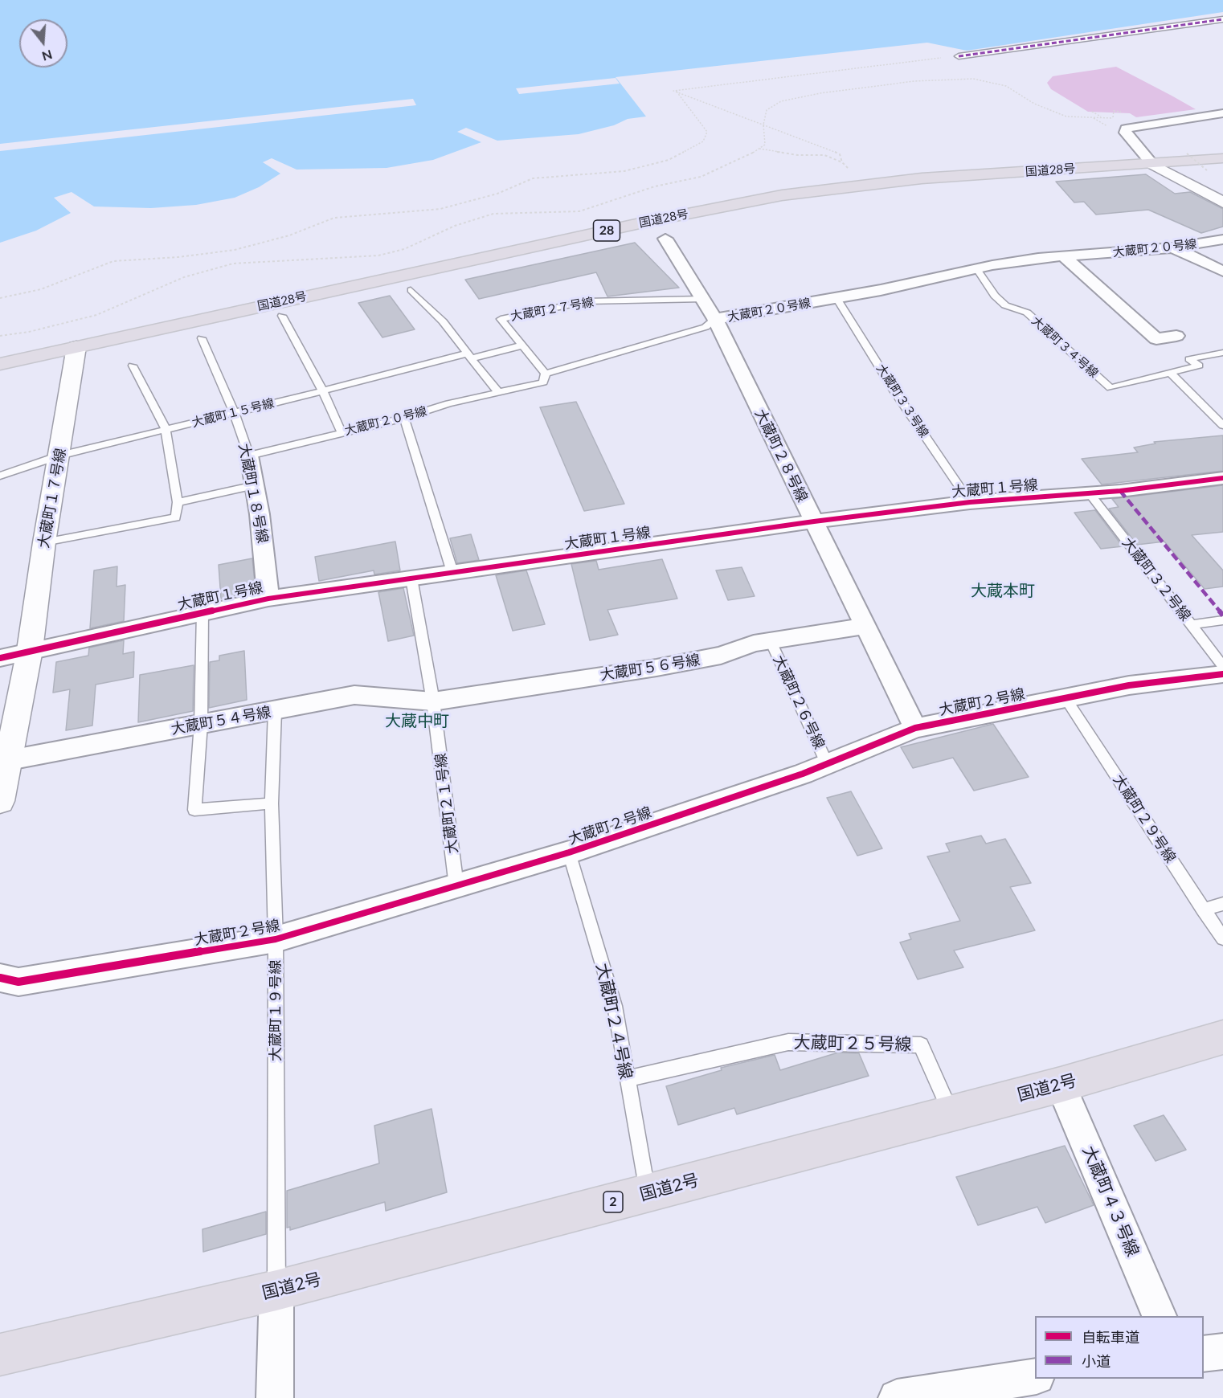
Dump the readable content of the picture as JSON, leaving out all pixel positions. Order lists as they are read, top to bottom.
{
  "streets": {
    "highway": [
      "国道28号",
      "28",
      "国道2号",
      "2"
    ],
    "street": [
      "大蔵町２０号線",
      "大蔵町２８号線",
      "大蔵町１号線",
      "大蔵町１８号線",
      "大蔵町１７号線",
      "大蔵町５６号線",
      "大蔵町２号線",
      "大蔵町５４号線",
      "大蔵町４３号線"
    ],
    "lane": [
      "大蔵町２７号線",
      "大蔵町３４号線",
      "大蔵町３３号線",
      "大蔵町１５号線",
      "大蔵町３２号線",
      "大蔵町２６号線",
      "大蔵町２１号線",
      "大蔵町２９号線",
      "大蔵町１９号線",
      "大蔵町２４号線",
      "大蔵町２５号線"
    ]
  },
  "crossings": [
    ["国道28号", "大蔵町１７号線"],
    ["大蔵町２０号線", "大蔵町２７号線"],
    ["大蔵町２０号線", "大蔵町３４号線"],
    ["大蔵町２０号線", "大蔵町３３号線"],
    ["大蔵町２０号線", "大蔵町２８号線"],
    ["大蔵町２０号線", "大蔵町１８号線"],
    ["大蔵町２７号線", "大蔵町１５号線"],
    ["大蔵町２７号線", "大蔵町２８号線"],
    ["大蔵町３３号線", "大蔵町１号線"],
    ["大蔵町１５号線", "大蔵町１８号線"],
    ["大蔵町１５号線", "大蔵町１７号線"],
    ["大蔵町２８号線", "大蔵町１号線"],
    ["大蔵町２８号線", "大蔵町５６号線"],
    ["大蔵町２８号線", "大蔵町２号線"],
    ["大蔵町１号線", "大蔵町１８号線"],
    ["大蔵町１号線", "大蔵町１７号線"],
    ["大蔵町１号線", "大蔵町３２号線"],
    ["大蔵町１号線", "大蔵町２１号線"],
    ["大蔵町１７号線", "大蔵町５４号線"],
    ["大蔵町５６号線", "大蔵町２６号線"],
    ["大蔵町５６号線", "大蔵町５４号線"],
    ["大蔵町５６号線", "大蔵町２１号線"],
    ["大蔵町２６号線", "大蔵町２号線"],
    ["大蔵町２号線", "大蔵町２１号線"],
    ["大蔵町２号線", "大蔵町２９号線"],
    ["大蔵町２号線", "大蔵町１９号線"],
    ["大蔵町２号線", "大蔵町２４号線"],
    ["大蔵町５４号線", "大蔵町２１号線"],
    ["大蔵町５４号線", "大蔵町１９号線"],
    ["大蔵町１９号線", "国道2号"],
    ["大蔵町２４号線", "大蔵町２５号線"],
    ["大蔵町２４号線", "国道2号"],
    ["大蔵町２５号線", "国道2号"],
    ["国道2号", "大蔵町４３号線"]
  ],
  "districts": ["大蔵本町", "大蔵中町"],
  "legend": ["自転車道", "小道"],
  "north": "bottom"
}
